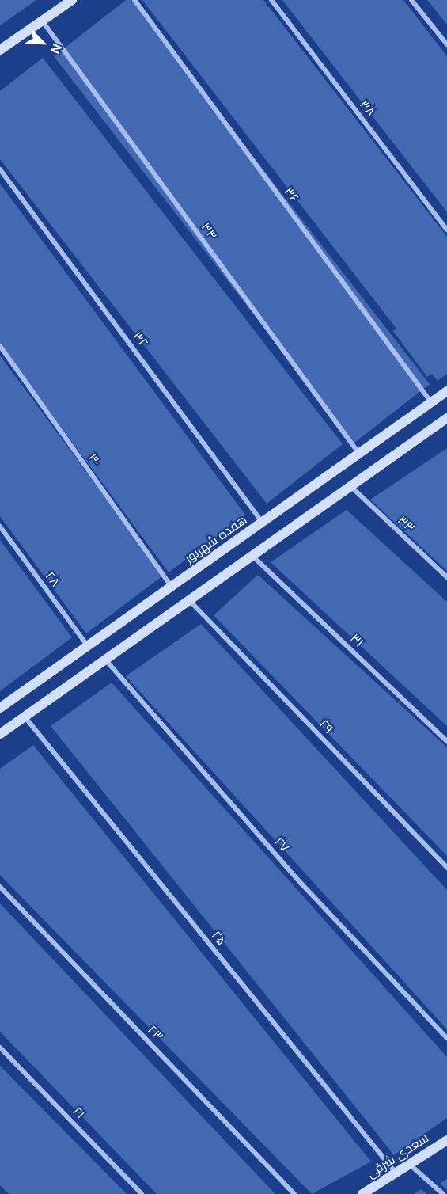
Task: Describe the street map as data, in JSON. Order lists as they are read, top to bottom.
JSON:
{
  "streets": {
    "main road": ["هفده شهریور", "سعدی شرقی"],
    "street": [
      "۳۸",
      "۳۶",
      "۳۴",
      "۳۲",
      "۳۰",
      "۳۳",
      "۲۸",
      "۳۱",
      "۲۹",
      "۲۷",
      "۲۵",
      "۲۳",
      "۲۱"
    ]
  },
  "crossings": [
    ["۳۶", "هفده شهریور"],
    ["۳۴", "هفده شهریور"],
    ["۳۲", "هفده شهریور"],
    ["۳۰", "هفده شهریور"],
    ["هفده شهریور", "۲۸"],
    ["۲۵", "سعدی شرقی"]
  ],
  "north": "bottom right"
}
